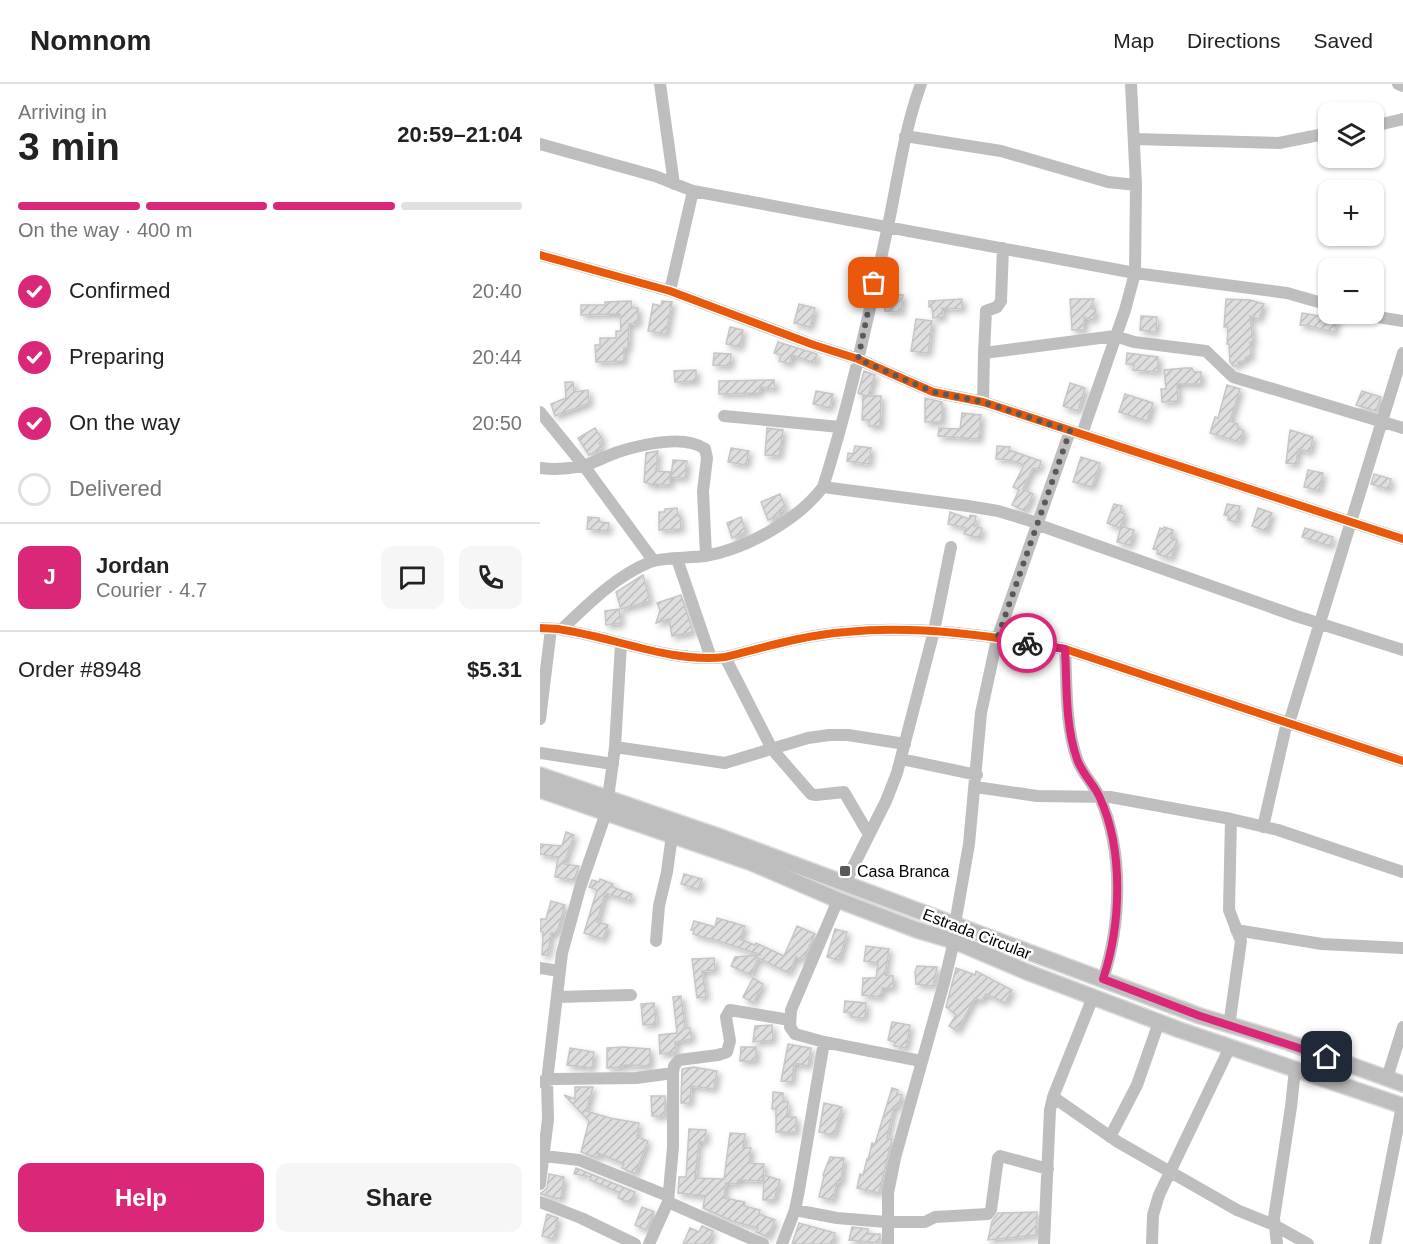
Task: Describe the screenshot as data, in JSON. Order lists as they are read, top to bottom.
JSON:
{
  "streets": {
    "main road": ["Estrada Circular"]
  },
  "places": {
    "transit": ["Casa Branca"]
  },
  "page": {
    "header": "Nomnom",
    "nav": ["Map", "Directions", "Saved"],
    "heading": ["3 min", "Arriving in", "20:59–21:04"],
    "panel": [
      "Jordan",
      "Courier · 4.7",
      "Order #8948",
      "$5.31"
    ],
    "map_buttons": ["+", "−"],
    "bar": "On the way · 400 m",
    "list": [
      ["Confirmed", "20:40"],
      ["Preparing", "20:44"],
      ["On the way", "20:50"],
      "Delivered"
    ],
    "round": "J",
    "buttons": ["Help", "Share"]
  }
}
